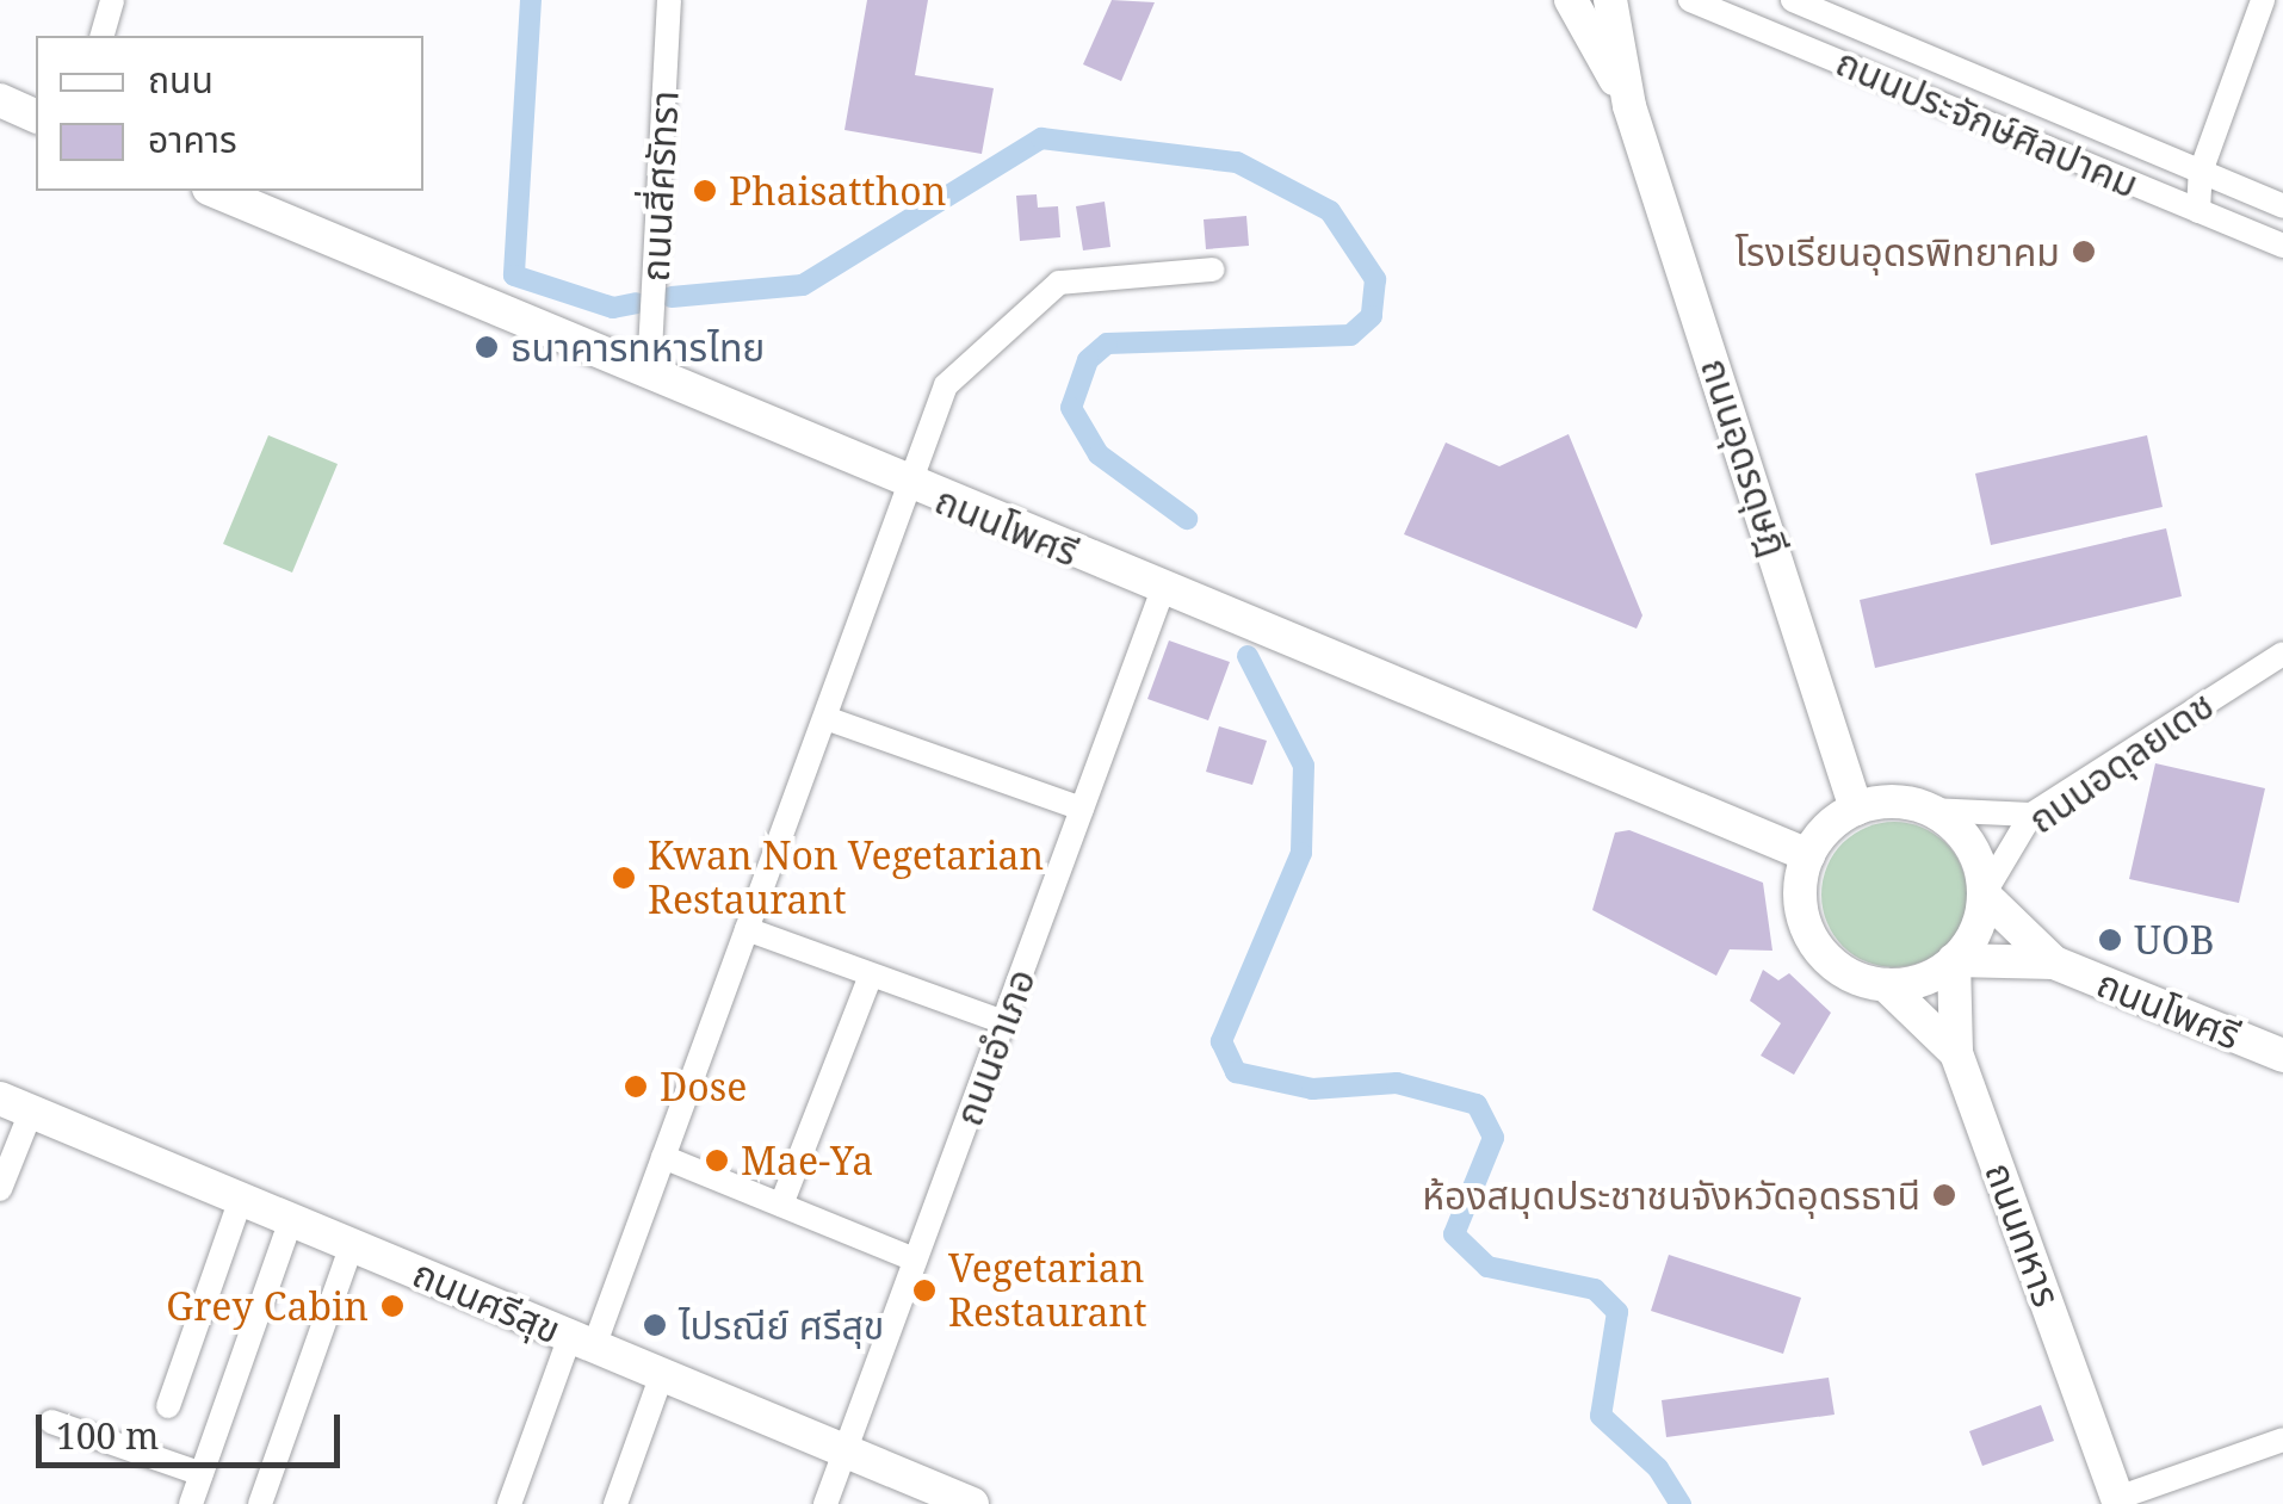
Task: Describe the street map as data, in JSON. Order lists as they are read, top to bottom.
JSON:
{
  "streets": {
    "main road": [
      "ถนนอุดรดุษฎี",
      "ถนนโพศรี",
      "ถนนทหาร",
      "ถนนศรีสุข"
    ],
    "street": [
      "ถนนประจักษ์ศิลปาคม",
      "ถนนสี่ศรัทรา",
      "ถนนอดุลยเดช",
      "ถนนอำเภอ"
    ]
  },
  "crossings": [
    ["ถนนสี่ศรัทรา", "ถนนโพศรี"],
    ["ถนนอุดรดุษฎี", "ถนนโพศรี"],
    ["ถนนอุดรดุษฎี", "ถนนอดุลยเดช"],
    ["ถนนอุดรดุษฎี", "ถนนทหาร"],
    ["ถนนโพศรี", "ถนนอดุลยเดช"],
    ["ถนนโพศรี", "ถนนอำเภอ"],
    ["ถนนโพศรี", "ถนนทหาร"],
    ["ถนนอดุลยเดช", "ถนนทหาร"],
    ["ถนนอำเภอ", "ถนนศรีสุข"]
  ],
  "places": [
    "Phaisatthon",
    "โรงเรียนอุดรพิทยาคม",
    "ธนาคารทหารไทย",
    "Kwan Non Vegetarian Restaurant",
    "UOB",
    "Dose",
    "Mae-Ya",
    "ห้องสมุดประชาชนจังหวัดอุดรธานี",
    "Vegetarian Restaurant",
    "Grey Cabin",
    "ไปรณีย์ ศรีสุข"
  ],
  "legend": ["ถนน", "อาคาร"],
  "scale_bar": "100 m"
}
